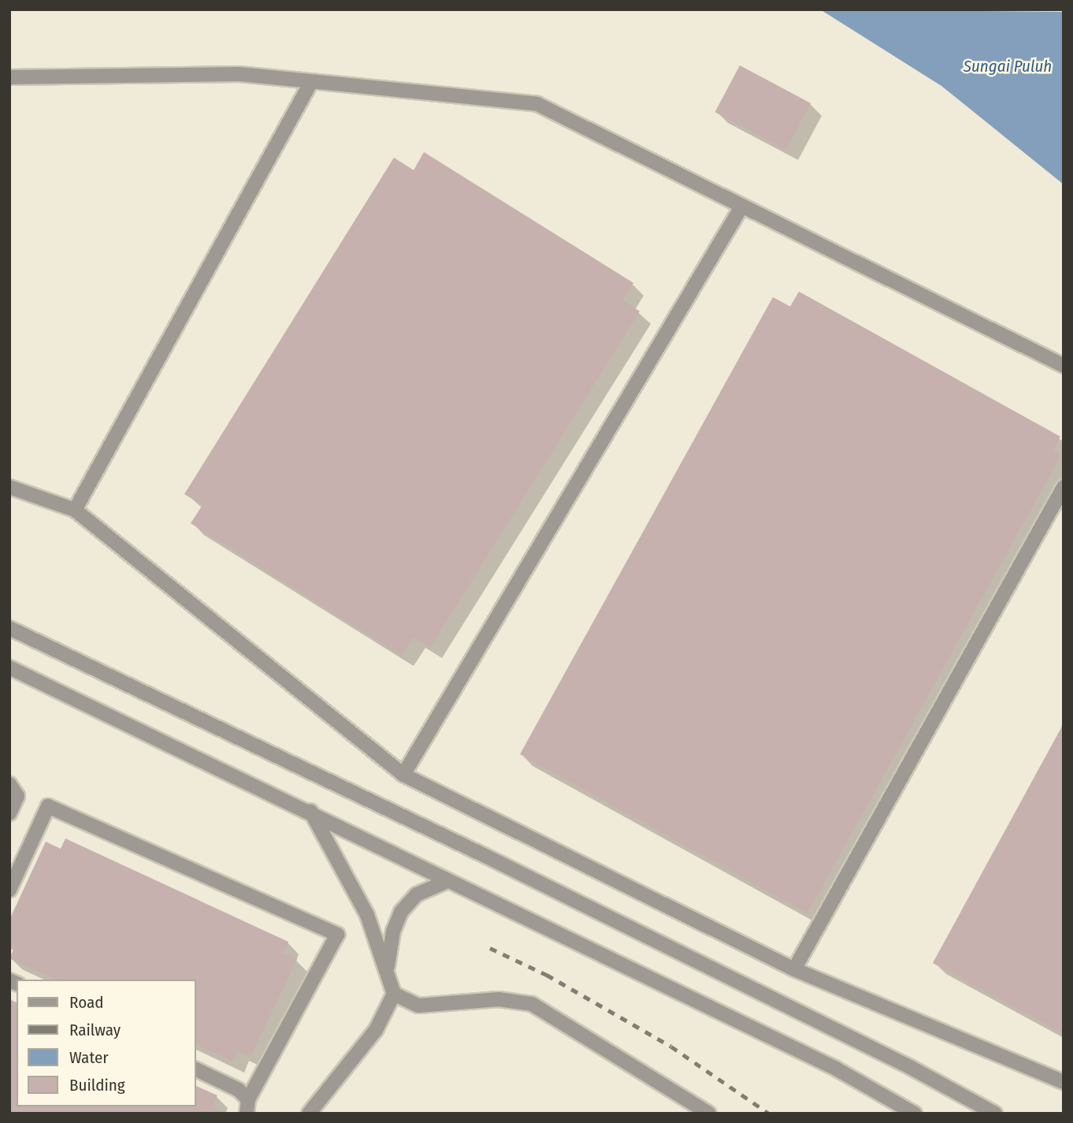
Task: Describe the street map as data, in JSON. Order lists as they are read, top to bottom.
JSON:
{
  "water": ["Sungai Puluh"],
  "legend": [
    "Road",
    "Railway",
    "Water",
    "Building"
  ]
}
